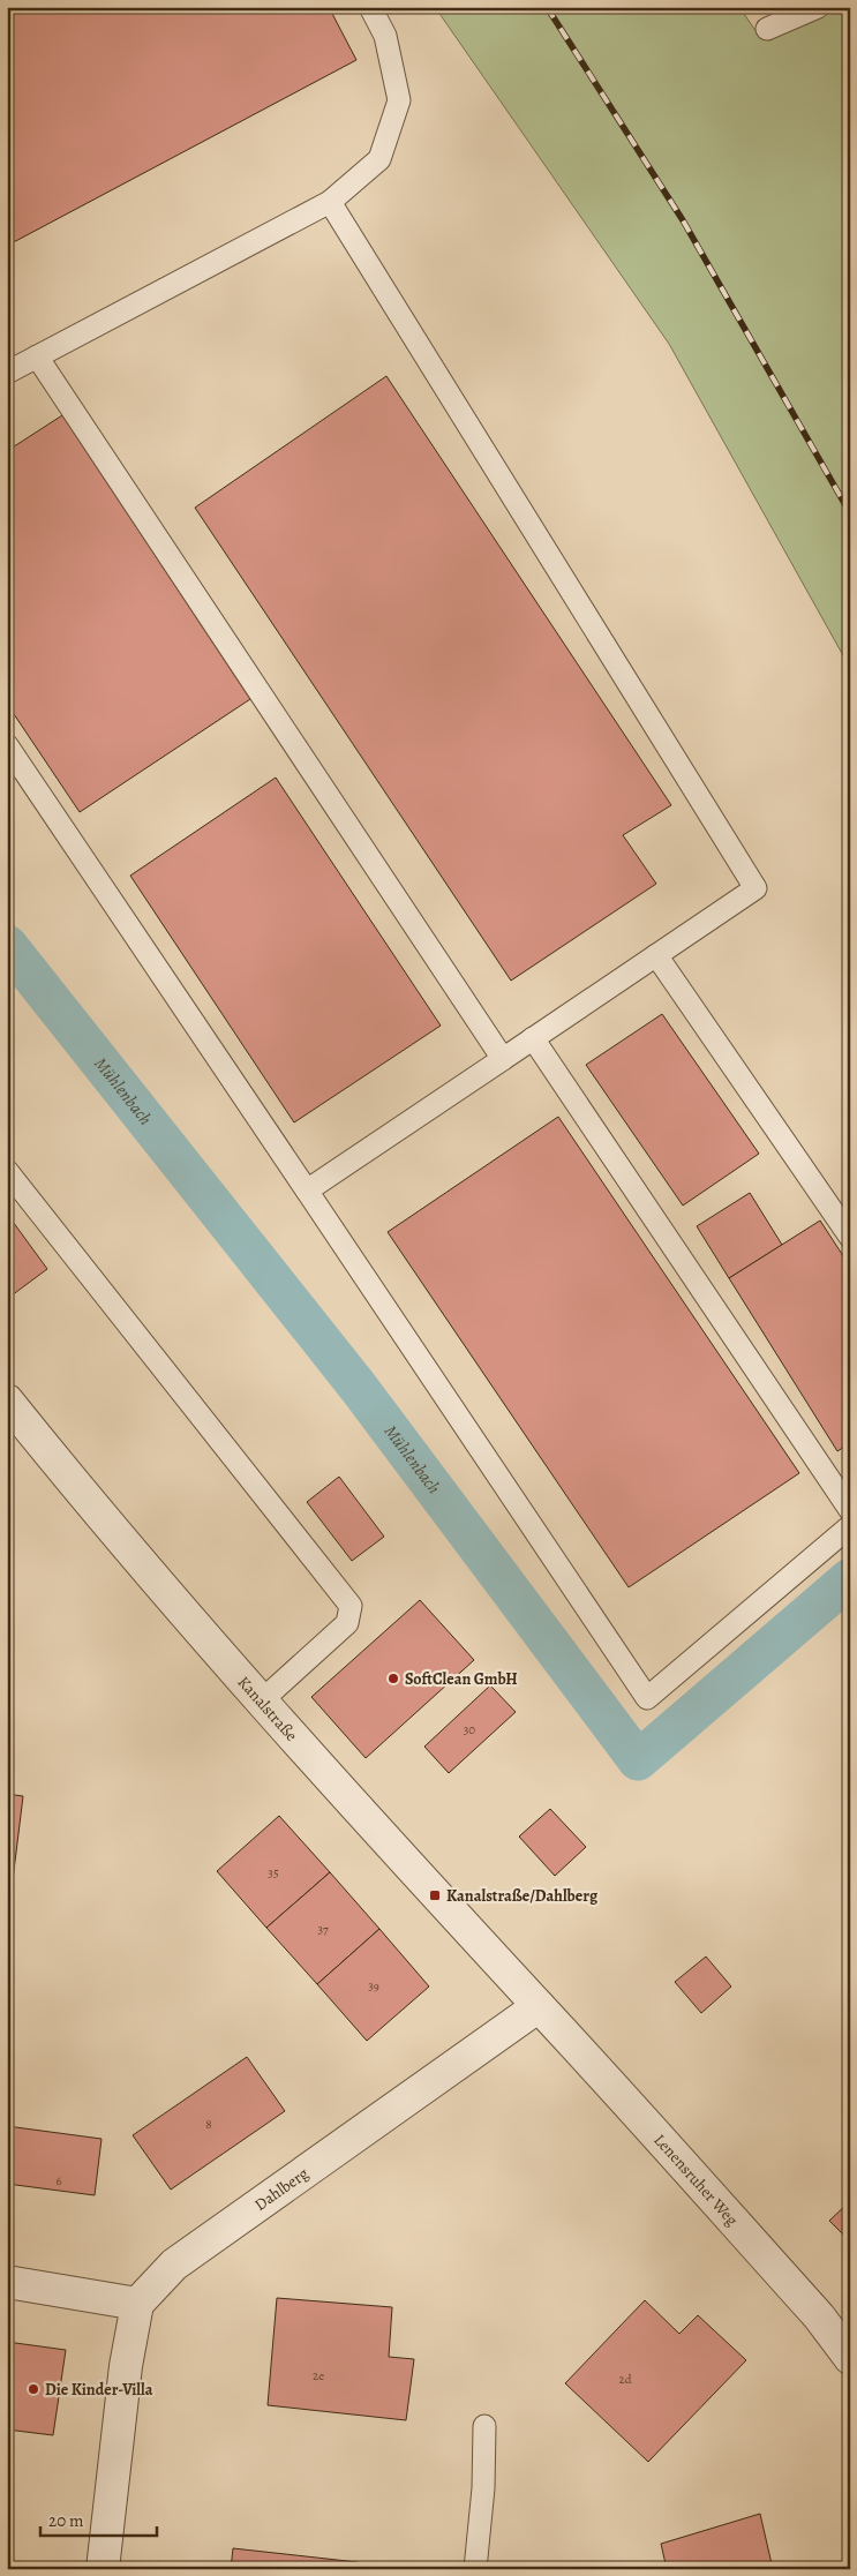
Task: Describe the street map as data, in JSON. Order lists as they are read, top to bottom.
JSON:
{
  "streets": {
    "street": ["Kanalstraße", "Lenensruher Weg", "Dahlberg"]
  },
  "crossings": [
    ["Kanalstraße", "Lenensruher Weg"],
    ["Kanalstraße", "Dahlberg"],
    ["Lenensruher Weg", "Dahlberg"]
  ],
  "water": ["Mühlenbach"],
  "places": {
    "other": ["SoftClean GmbH", "Die Kinder-Villa"],
    "transit": ["Kanalstraße/Dahlberg"]
  },
  "house_numbers": [
    "30",
    "35",
    "37",
    "39",
    "8",
    "6",
    "2e",
    "2d"
  ],
  "scale_bar": "20 m"
}
